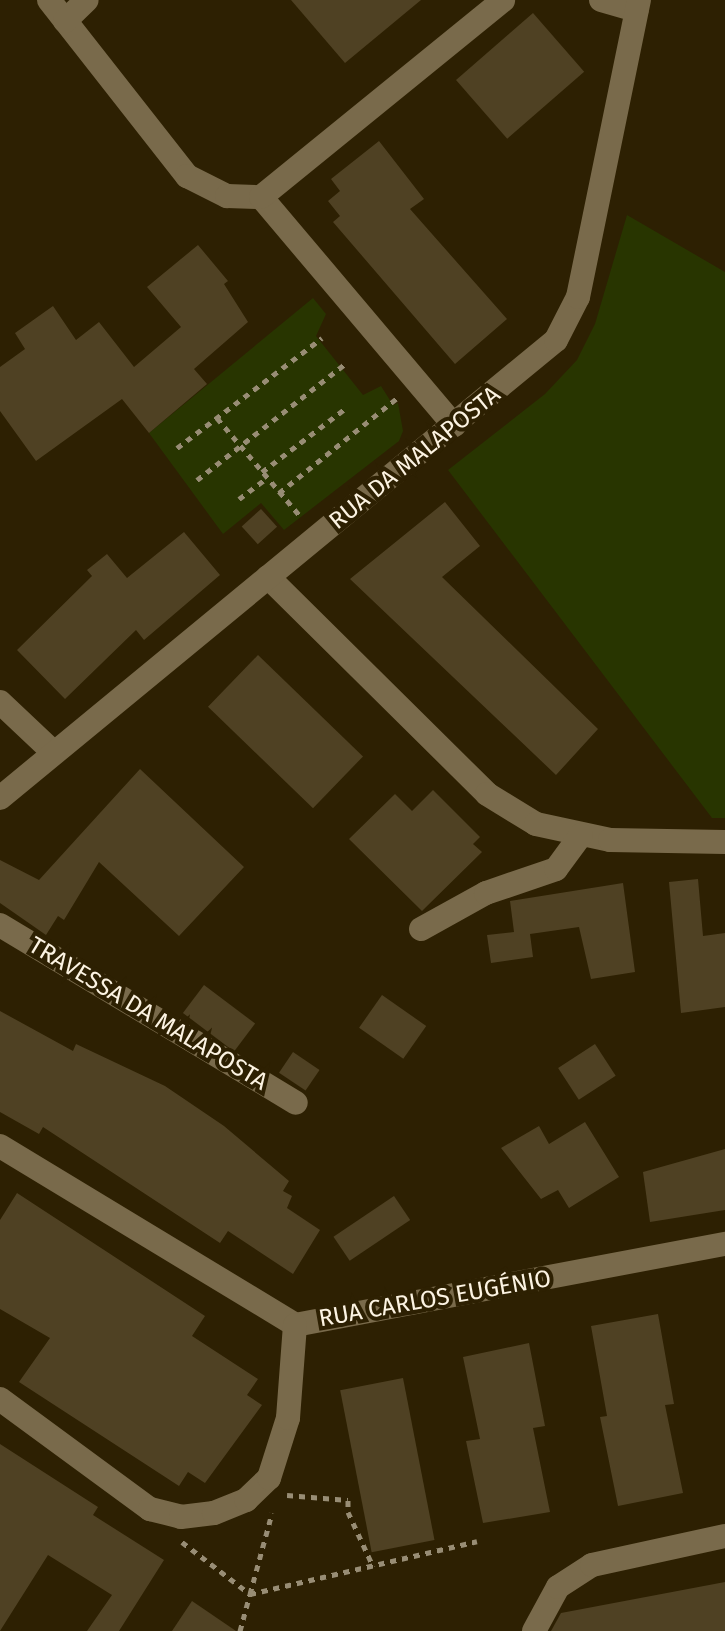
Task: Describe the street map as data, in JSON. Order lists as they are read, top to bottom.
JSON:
{
  "streets": {
    "street": ["RUA DA MALAPOSTA", "TRAVESSA DA MALAPOSTA", "RUA CARLOS EUGÉNIO"]
  }
}
